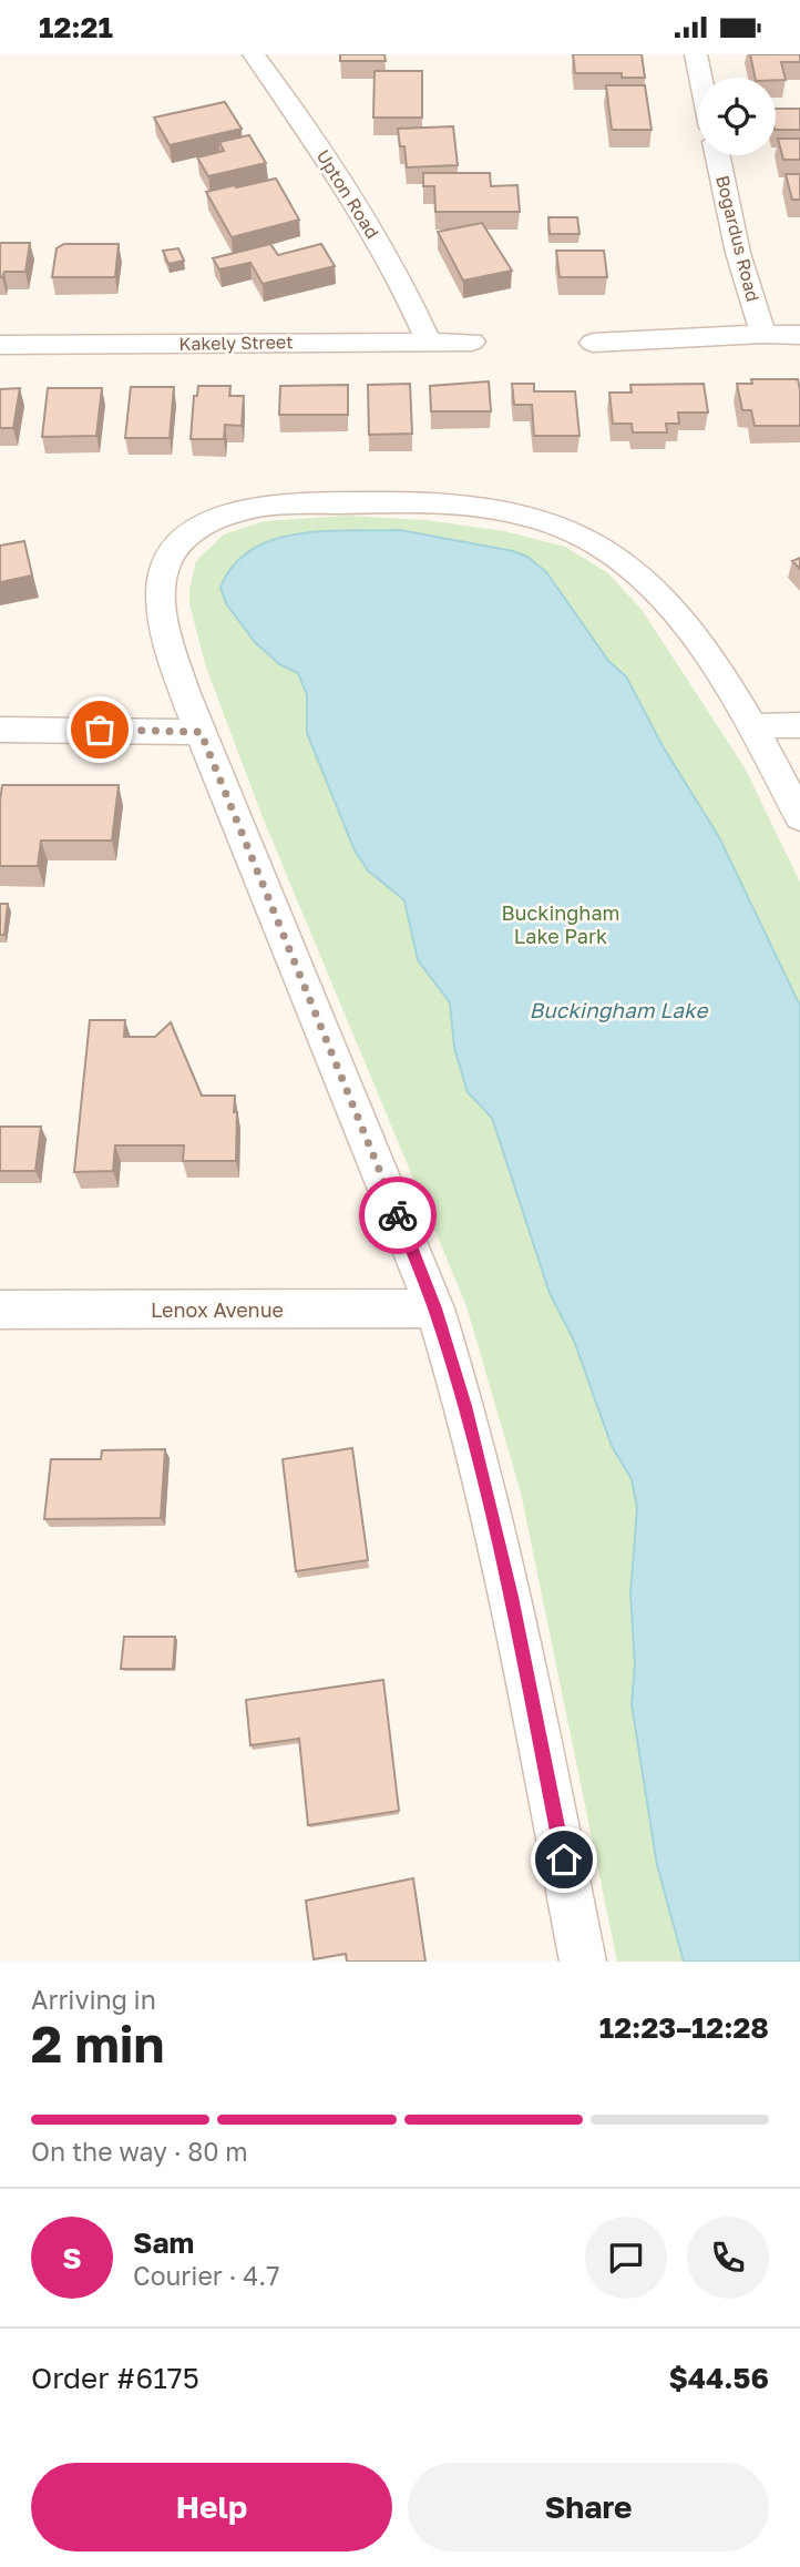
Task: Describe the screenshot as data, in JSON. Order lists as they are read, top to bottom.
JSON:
{
  "streets": {
    "street": [
      "Upton Road",
      "Bogardus Road",
      "Kakely Street",
      "Lenox Avenue"
    ]
  },
  "crossings": [
    ["Upton Road", "Kakely Street"]
  ],
  "water": ["Buckingham Lake"],
  "parks": ["Buckingham Lake Park"],
  "page": {
    "status": "12:21",
    "heading": ["2 min", "Arriving in", "12:23–12:28"],
    "panel": [
      "Sam",
      "Courier · 4.7",
      "Order #6175",
      "$44.56"
    ],
    "bar": "On the way · 80 m",
    "round": "S",
    "buttons": ["Help", "Share"]
  }
}
